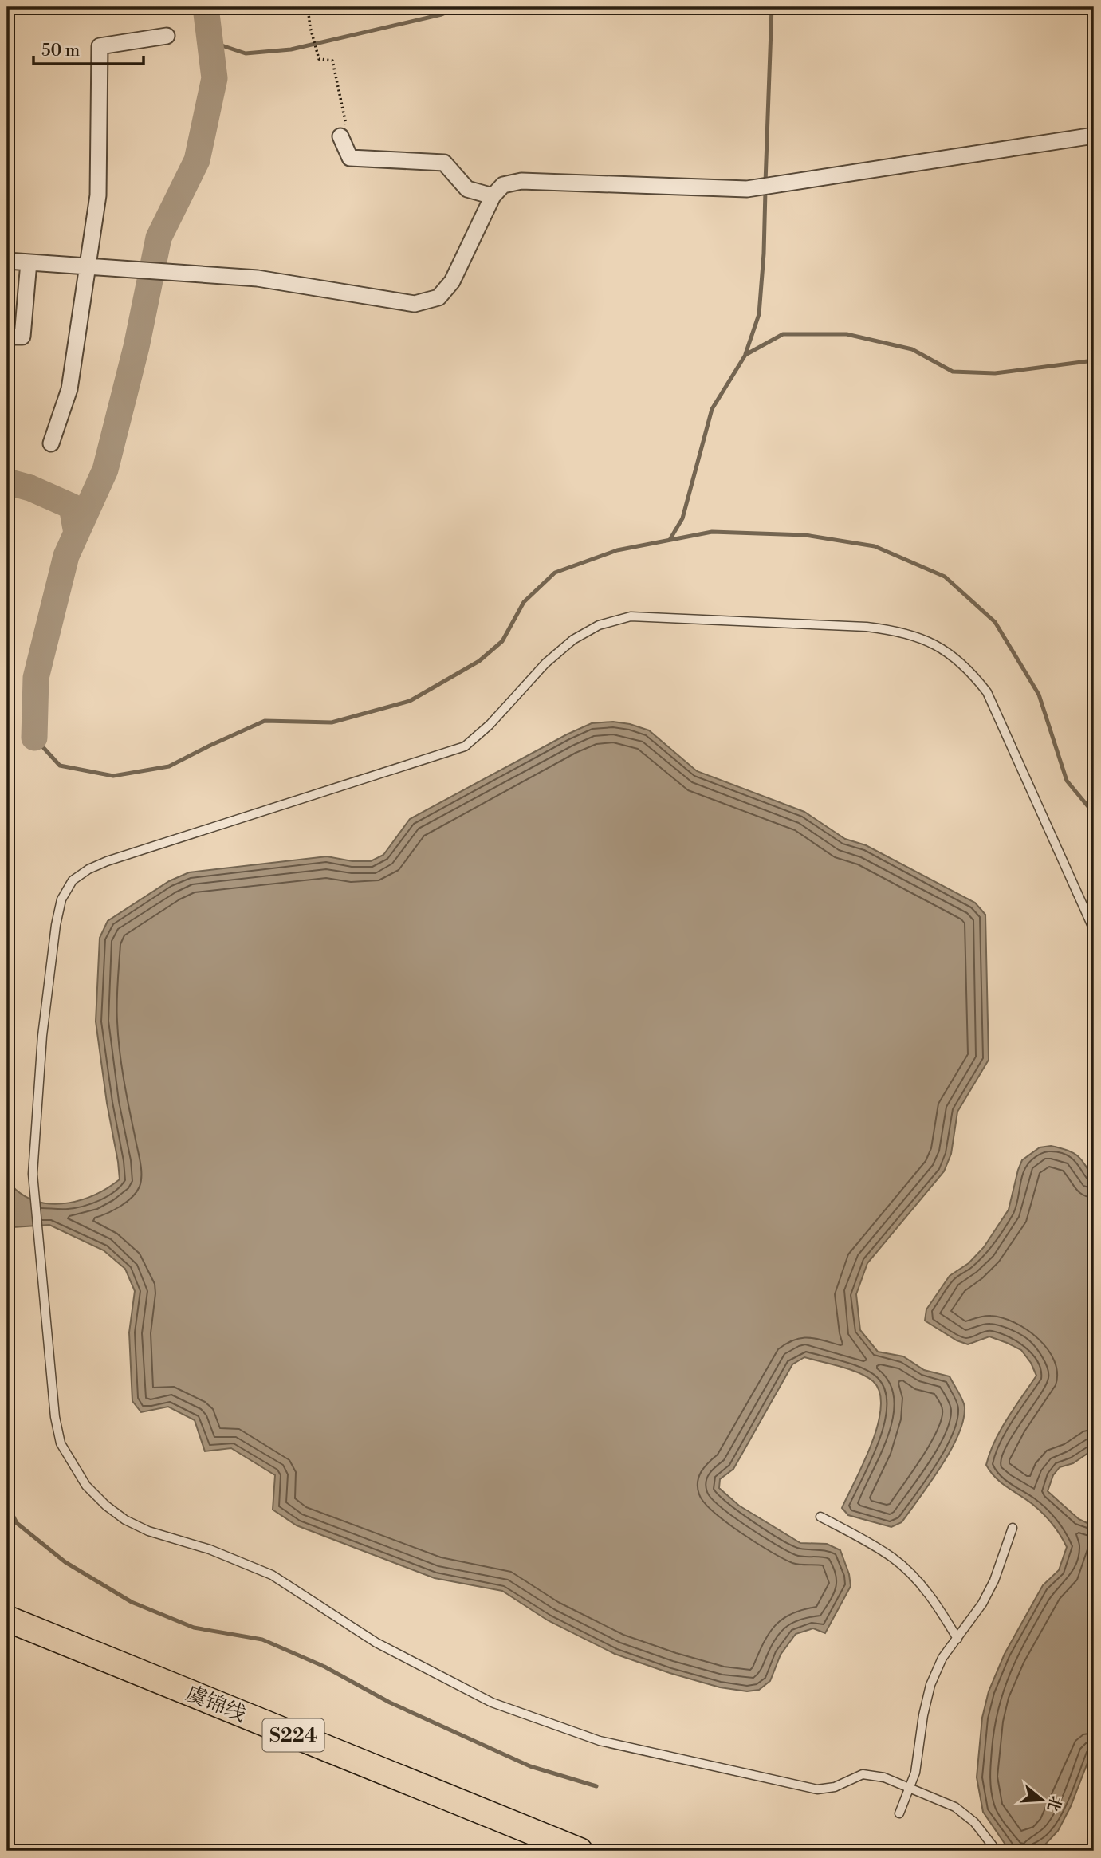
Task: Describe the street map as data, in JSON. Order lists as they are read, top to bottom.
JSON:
{
  "streets": {
    "main road": ["虞锦线", "S224"]
  },
  "scale_bar": "50 m",
  "north": "right"
}
